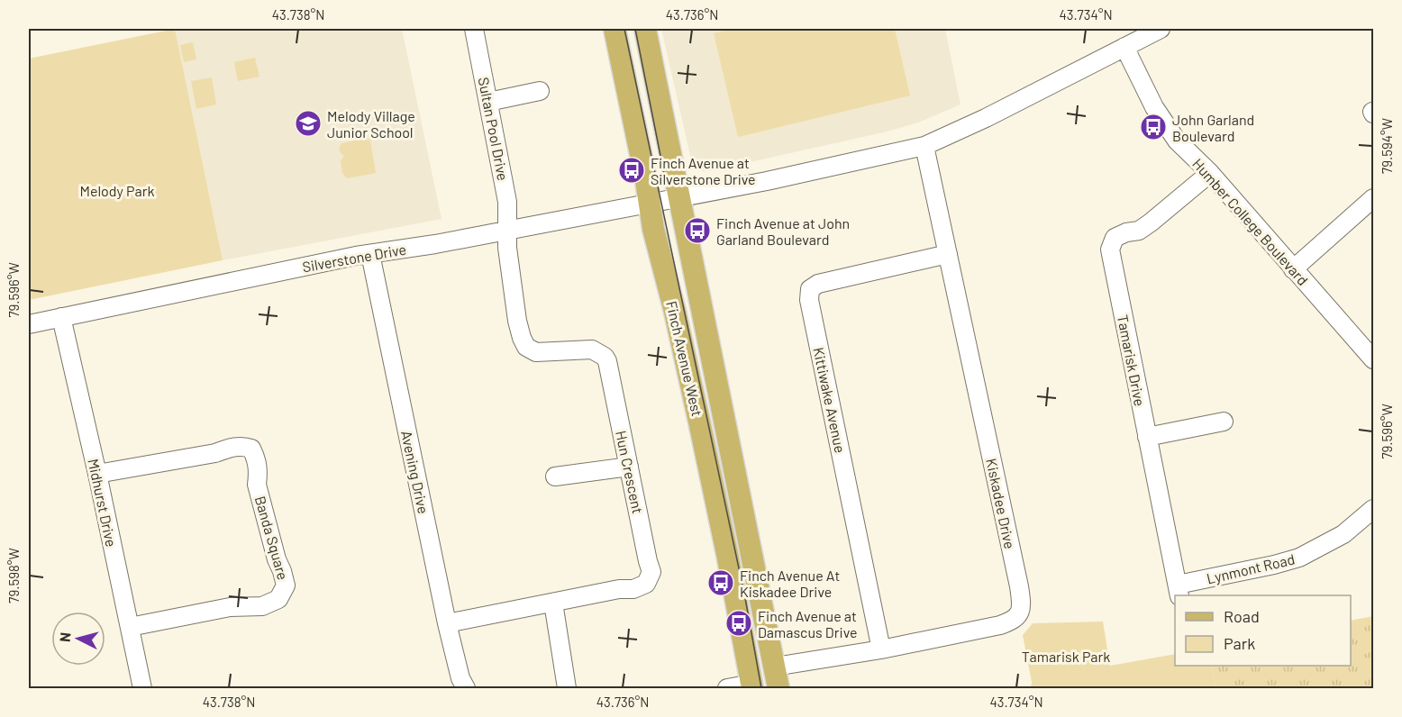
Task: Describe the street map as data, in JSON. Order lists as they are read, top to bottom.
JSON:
{
  "streets": {
    "main road": ["Finch Avenue West"],
    "street": [
      "Sultan Pool Drive",
      "Humber College Boulevard",
      "Silverstone Drive",
      "Tamarisk Drive",
      "Kittiwake Avenue",
      "Avening Drive",
      "Hun Crescent",
      "Midhurst Drive",
      "Kiskadee Drive",
      "Banda Square",
      "Lynmont Road"
    ]
  },
  "crossings": [
    ["Sultan Pool Drive", "Silverstone Drive"],
    ["Sultan Pool Drive", "Hun Crescent"],
    ["Humber College Boulevard", "Tamarisk Drive"],
    ["Silverstone Drive", "Finch Avenue West"],
    ["Silverstone Drive", "Avening Drive"],
    ["Silverstone Drive", "Hun Crescent"],
    ["Silverstone Drive", "Midhurst Drive"],
    ["Finch Avenue West", "Kiskadee Drive"],
    ["Tamarisk Drive", "Lynmont Road"],
    ["Kittiwake Avenue", "Kiskadee Drive"],
    ["Avening Drive", "Hun Crescent"],
    ["Midhurst Drive", "Banda Square"]
  ],
  "parks": ["Melody Park", "Tamarisk Park"],
  "places": {
    "school or university": ["Melody Village Junior School"],
    "bus stop": [
      "John Garland Boulevard",
      "Finch Avenue at Silverstone Drive",
      "Finch Avenue at John Garland Boulevard",
      "Finch Avenue At Kiskadee Drive",
      "Finch Avenue at Damascus Drive"
    ]
  },
  "legend": ["Road", "Park"],
  "north": "left",
  "coordinates": [
    "43.738°N",
    "43.736°N",
    "43.734°N",
    "79.594°W",
    "79.596°W",
    "79.598°W"
  ]
}
